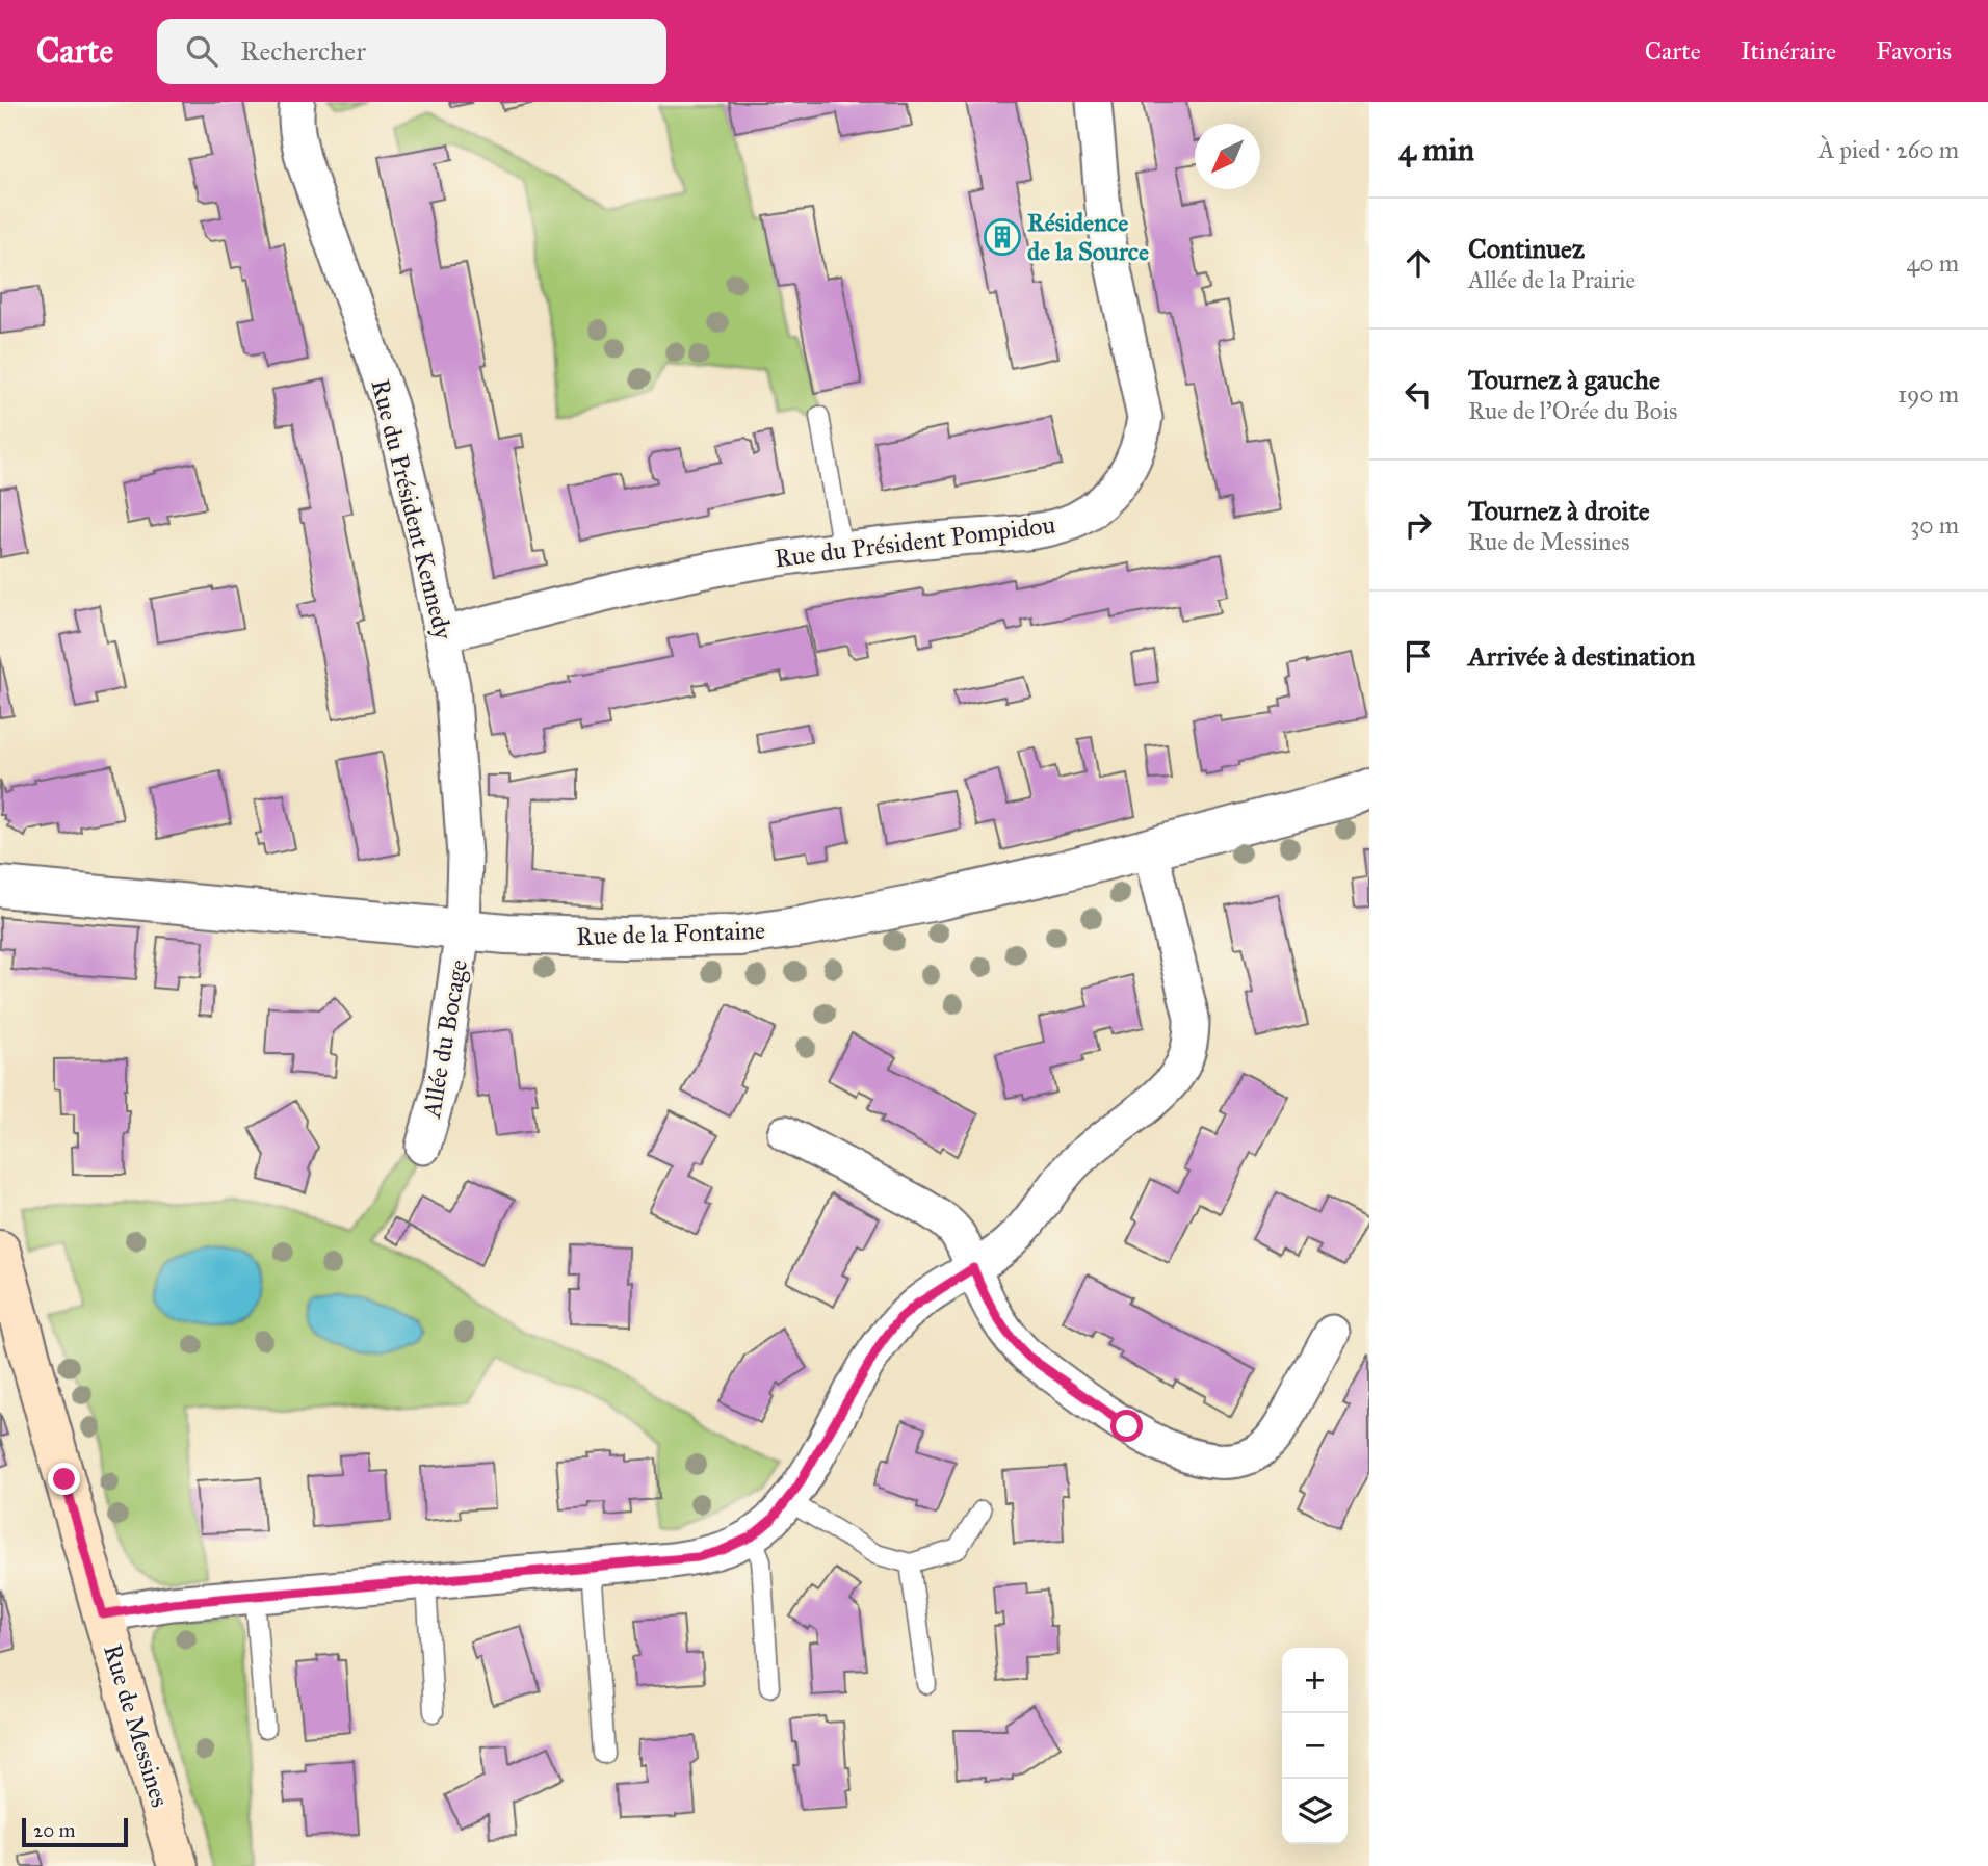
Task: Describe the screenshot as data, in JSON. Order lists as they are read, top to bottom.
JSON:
{
  "streets": {
    "main road": ["Rue de Messines"],
    "street": [
      "Rue du Président Kennedy",
      "Rue du Président Pompidou",
      "Rue de la Fontaine",
      "Allée du Bocage"
    ]
  },
  "crossings": [
    ["Rue du Président Kennedy", "Rue du Président Pompidou"],
    ["Rue du Président Kennedy", "Rue de la Fontaine"],
    ["Rue du Président Kennedy", "Allée du Bocage"],
    ["Rue de la Fontaine", "Allée du Bocage"]
  ],
  "places": {
    "building": ["Résidence de la Source"]
  },
  "scale_bar": "20 m",
  "north": "bottom left",
  "page": {
    "header": "Carte",
    "search": "Rechercher",
    "nav": ["Carte", "Itinéraire", "Favoris"],
    "heading": ["4 min", "À pied · 260 m"],
    "list": [
      ["Continuez", "Allée de la Prairie", "40 m"],
      ["Tournez à gauche", "Rue de l'Orée du Bois", "190 m"],
      ["Tournez à droite", "Rue de Messines", "30 m"],
      "Arrivée à destination"
    ],
    "map_buttons": ["+", "−"],
    "scale": "20 m"
  }
}
